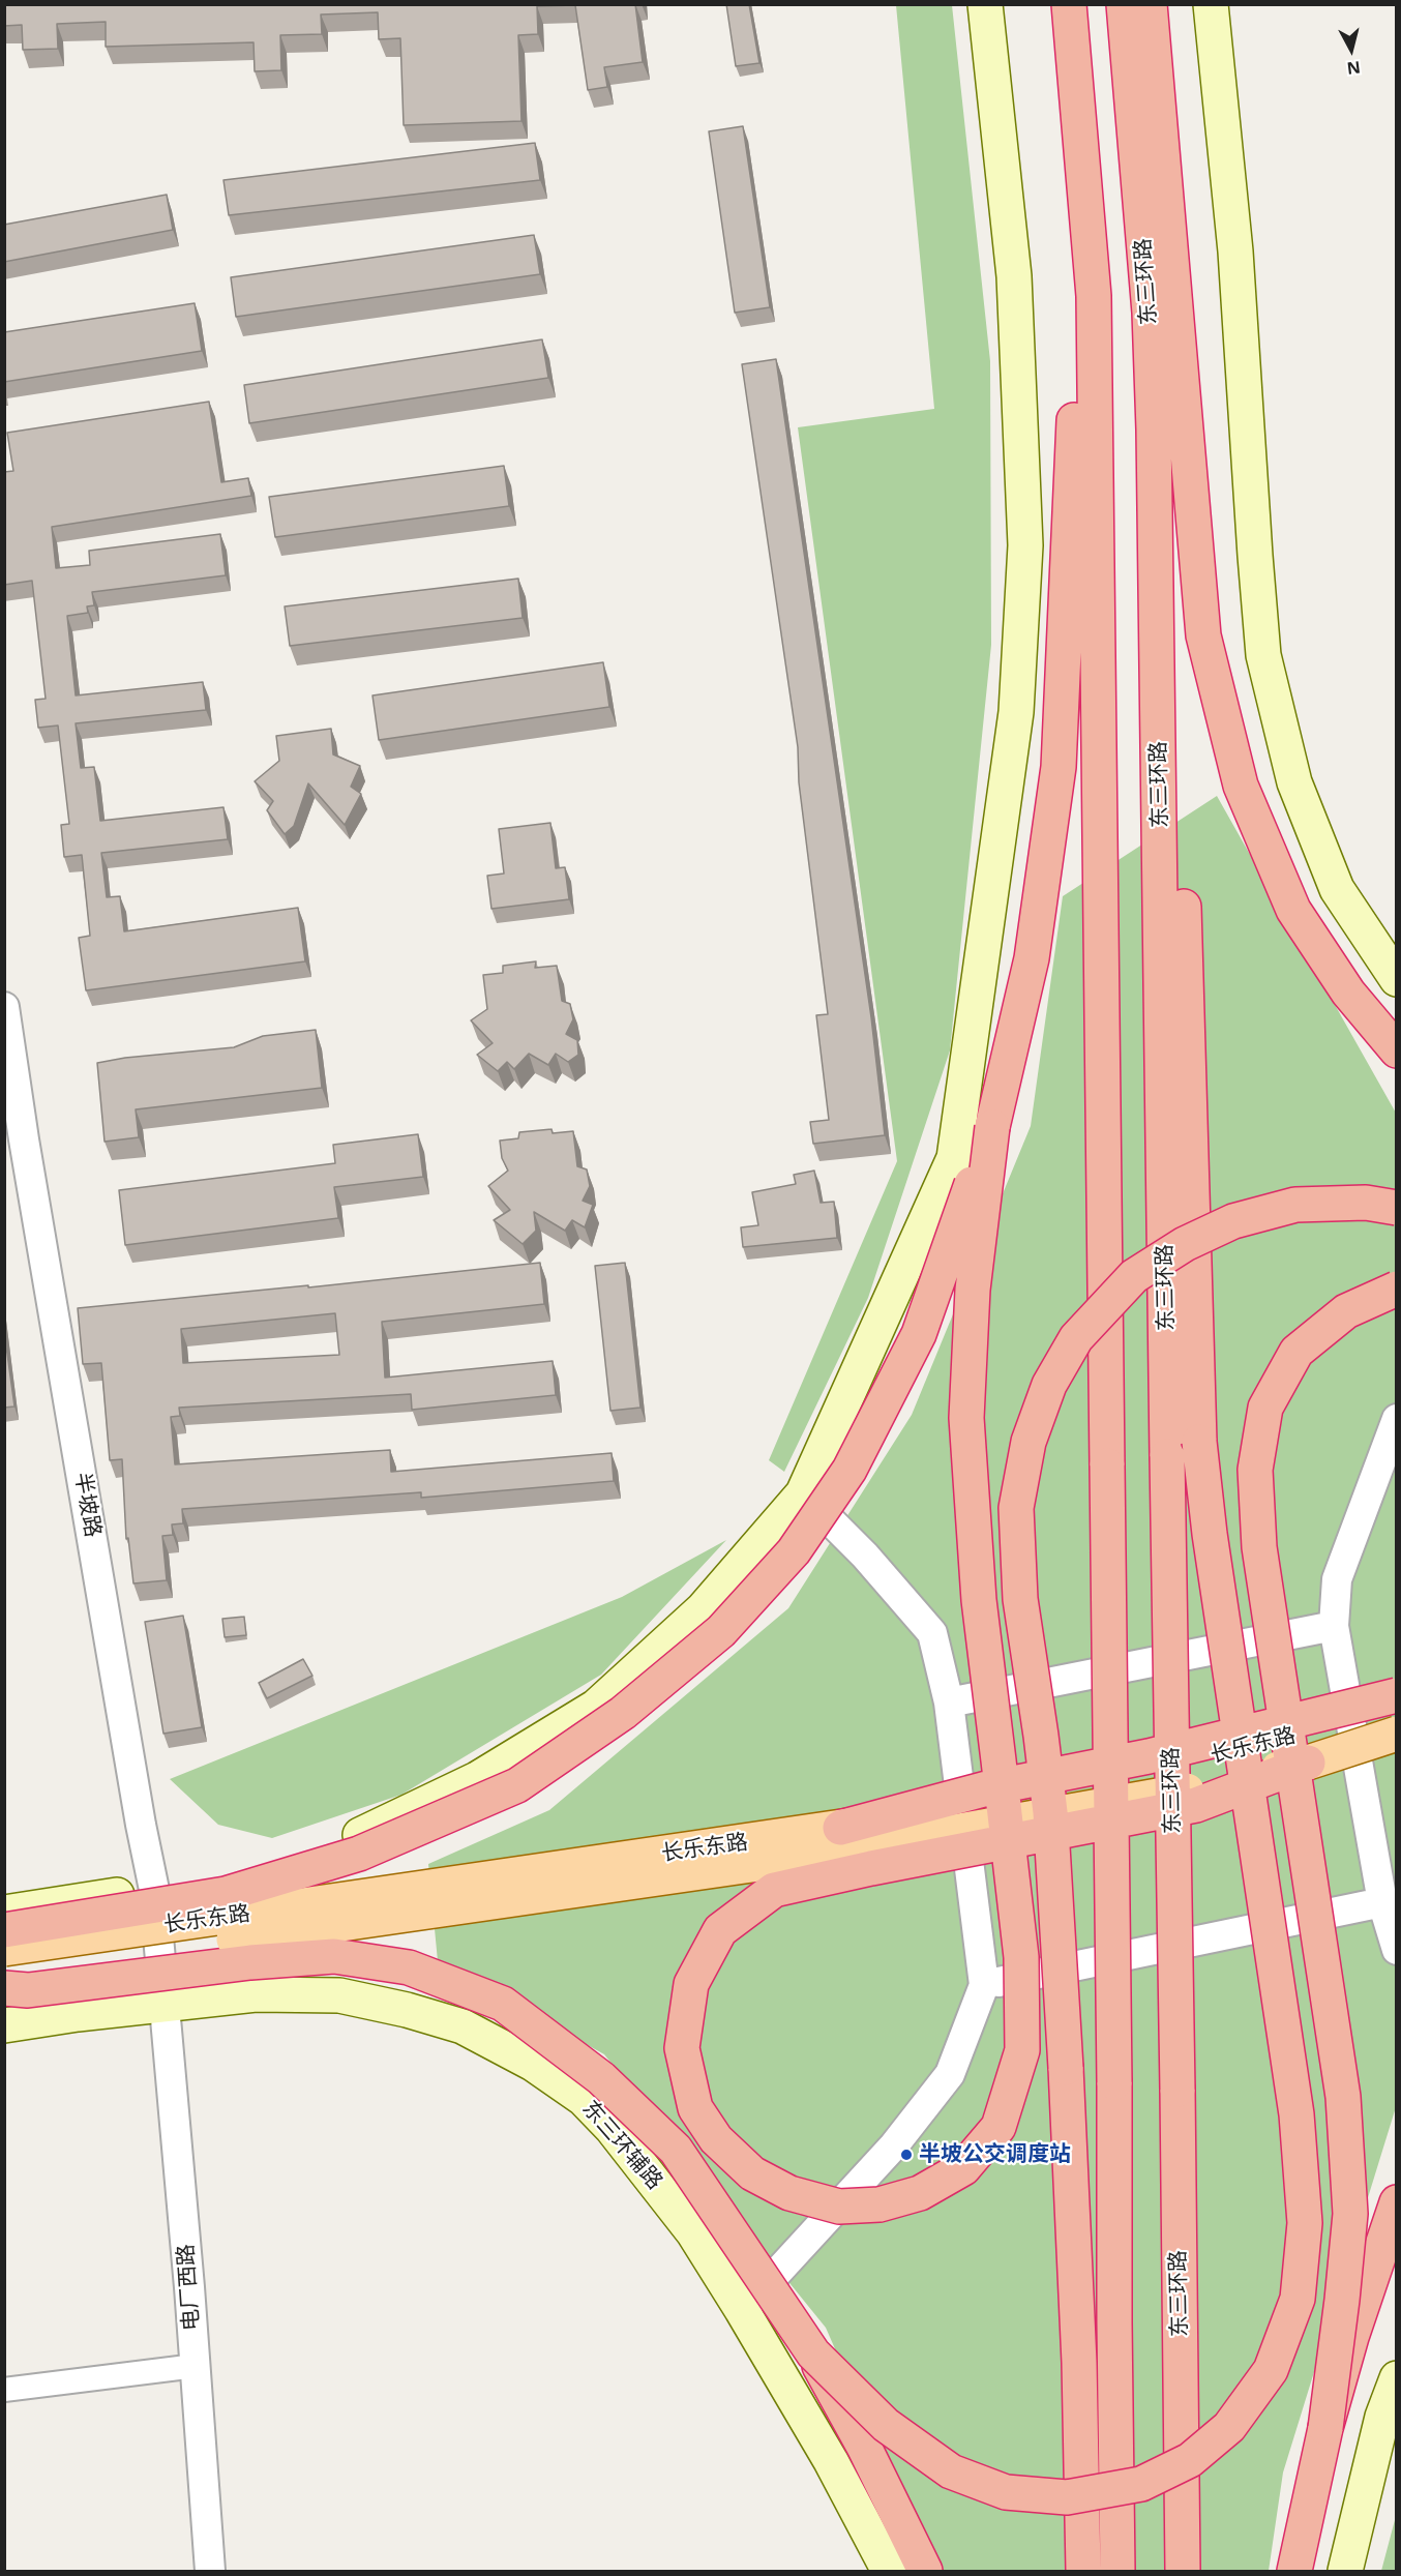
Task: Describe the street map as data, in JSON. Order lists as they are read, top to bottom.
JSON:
{
  "streets": {
    "highway": ["东三环路"],
    "main road": ["长乐东路", "东三环辅路"],
    "street": ["半坡路", "电厂西路"]
  },
  "crossings": [
    ["半坡路", "东三环辅路"],
    ["半坡路", "电厂西路"],
    ["东三环辅路", "电厂西路"]
  ],
  "places": ["半坡公交调度站"],
  "north": "bottom"
}
